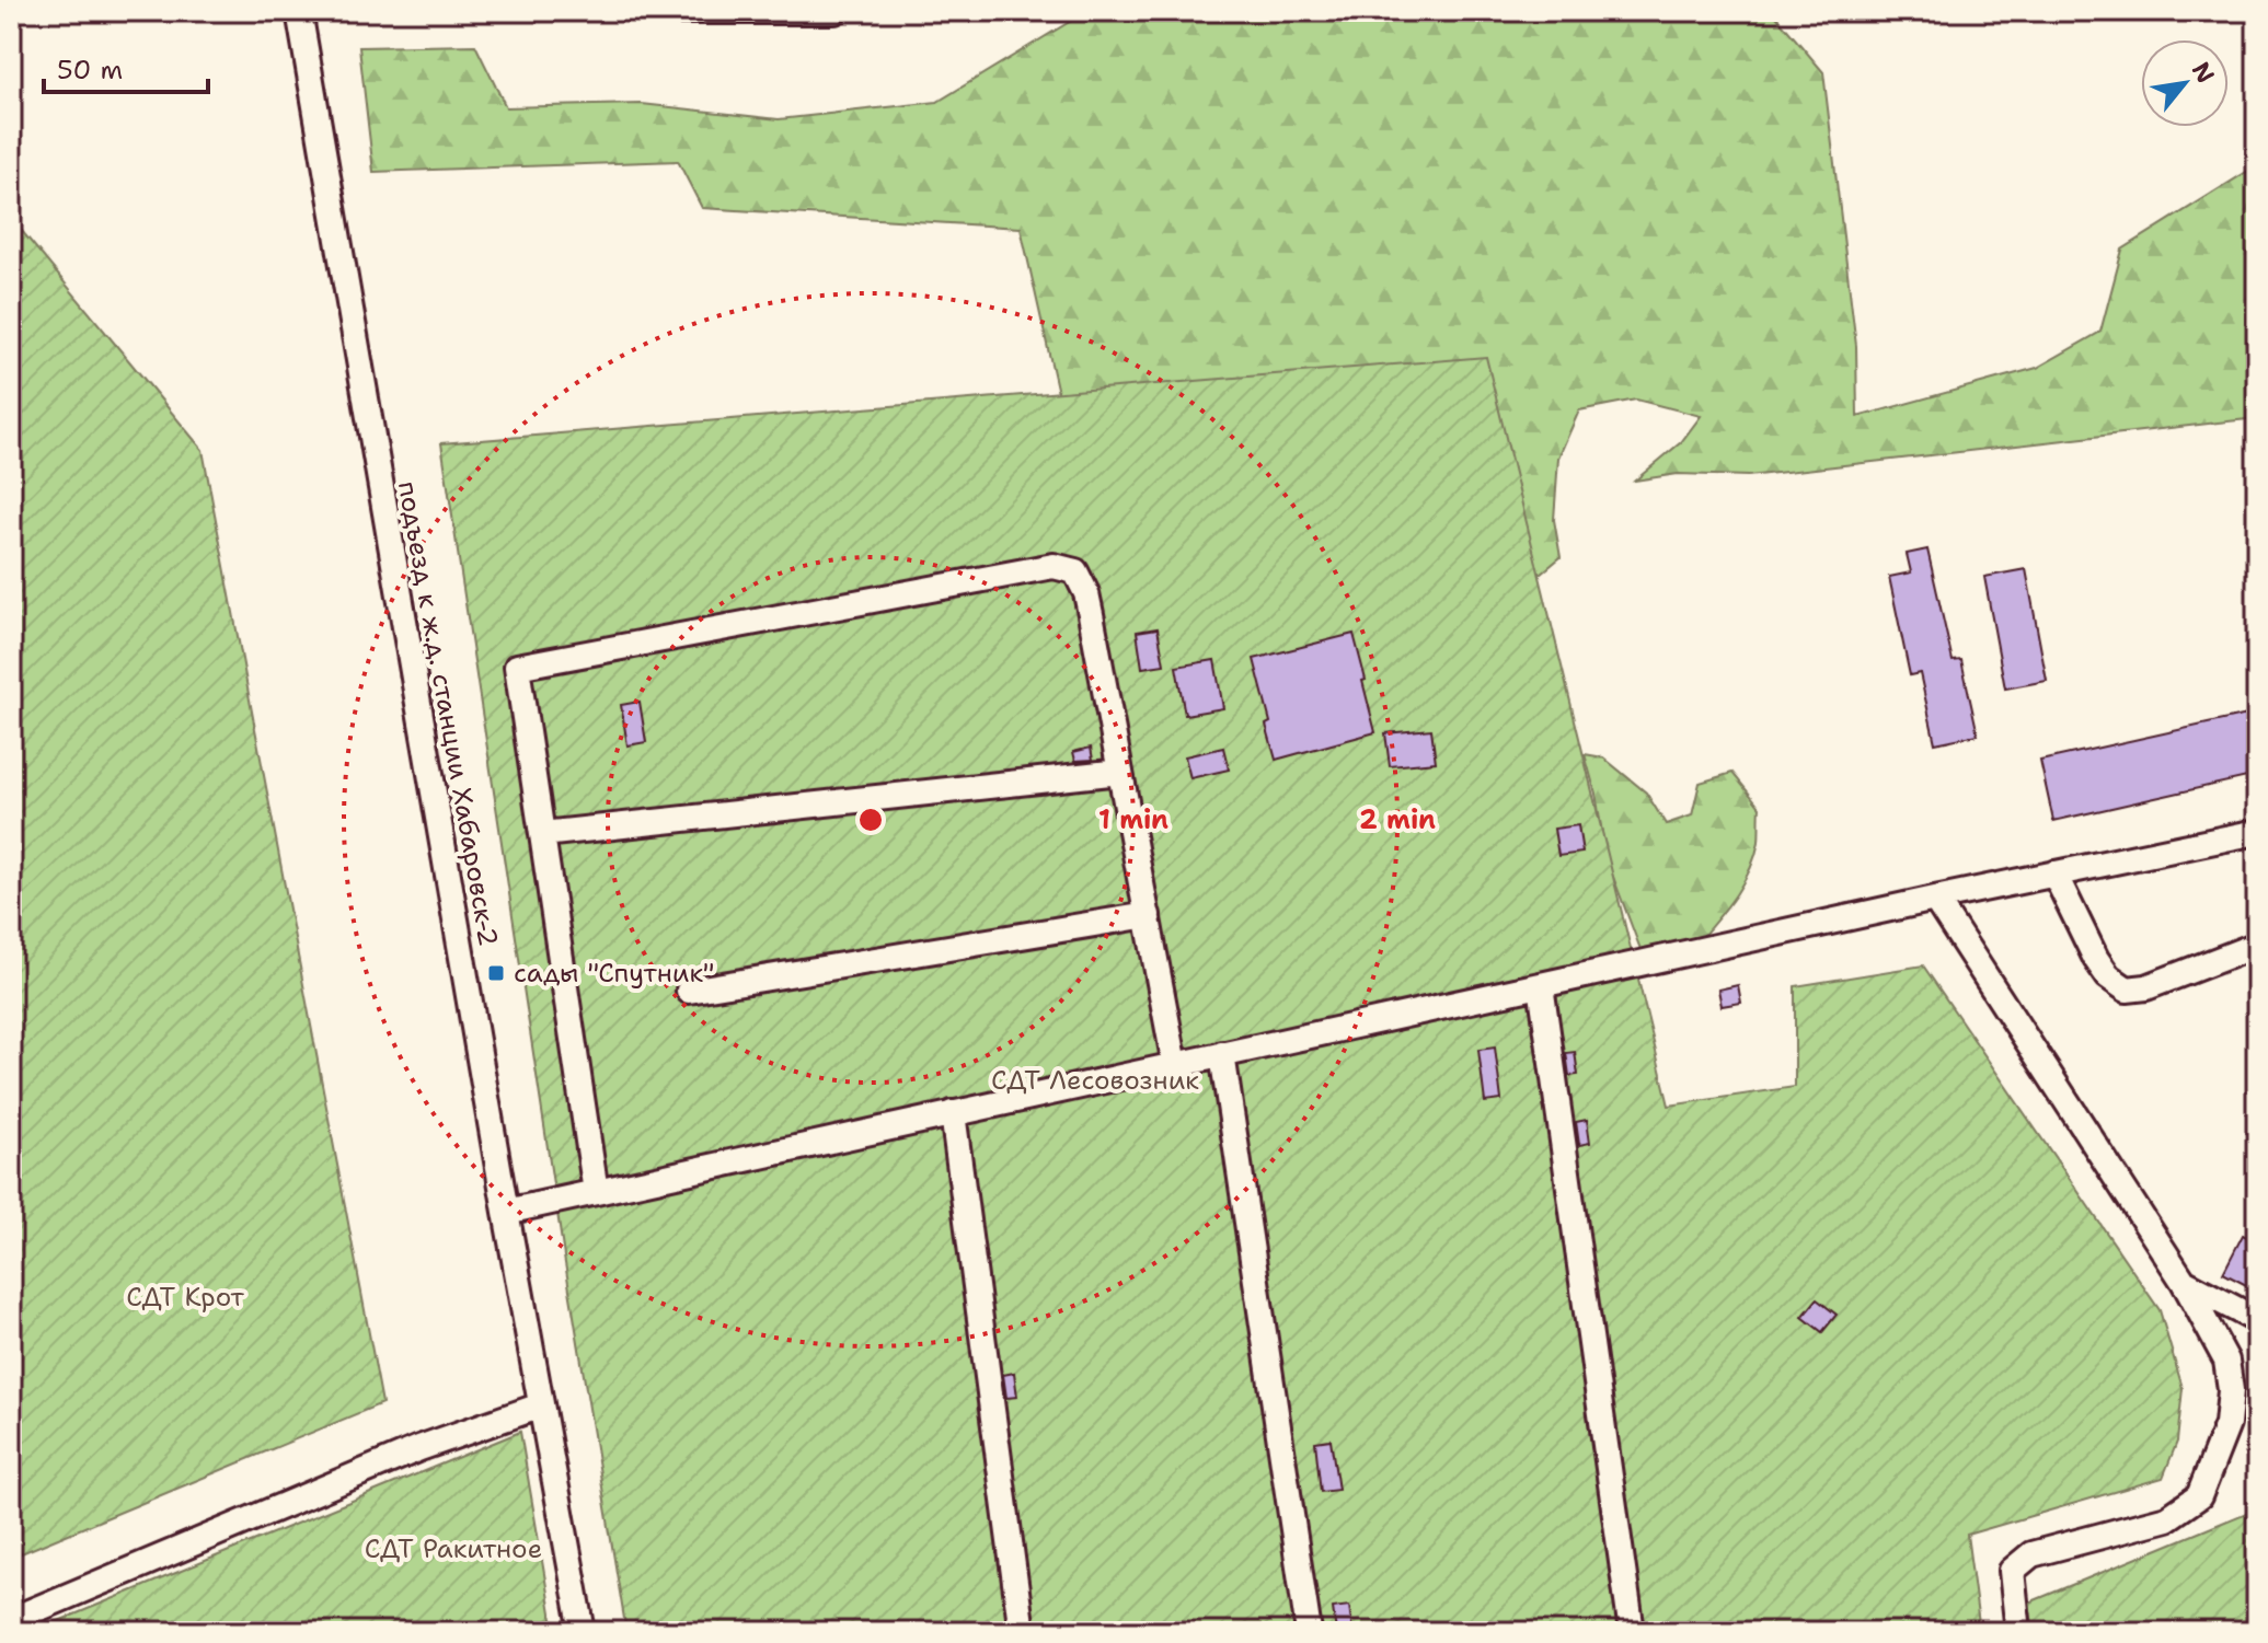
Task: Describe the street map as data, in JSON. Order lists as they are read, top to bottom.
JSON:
{
  "streets": {
    "street": ["подъезд к ж.д. станции Хабаровск-2"]
  },
  "parks": ["СДТ Лесовозник", "СДТ Крот", "СДТ Ракитное"],
  "places": {
    "transit": ["сады \"Спутник\""]
  },
  "scale_bar": "50 m",
  "north": "top right",
  "rings": ["1 min", "2 min"]
}
